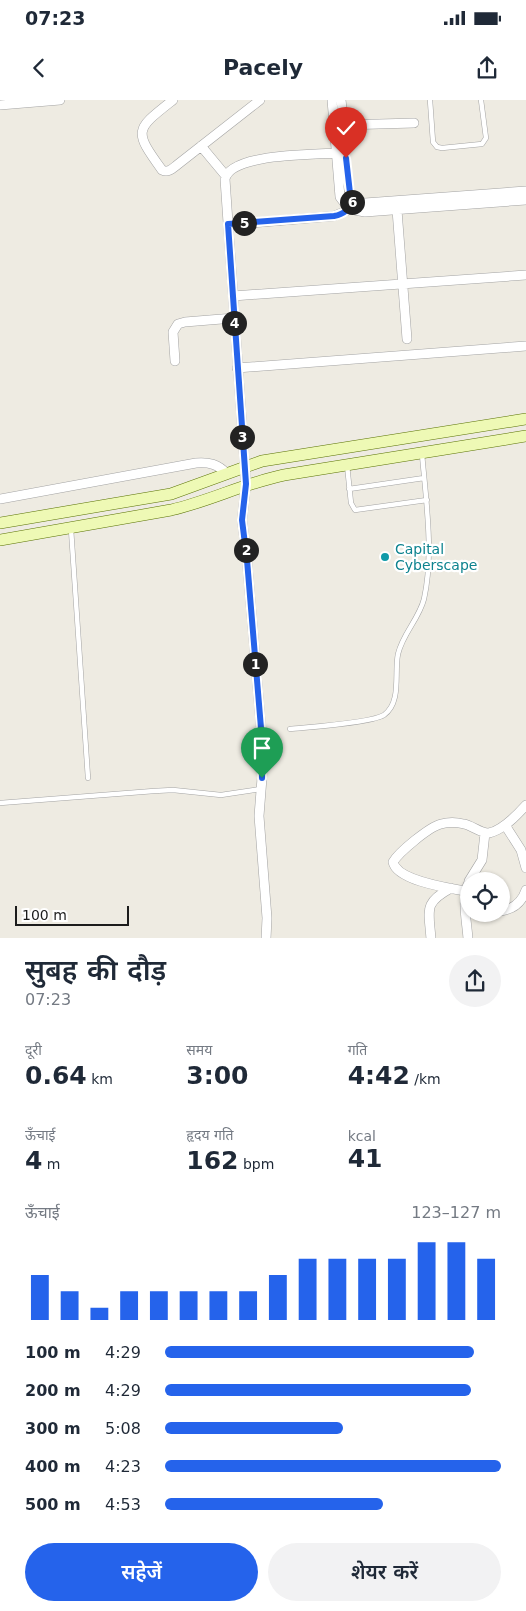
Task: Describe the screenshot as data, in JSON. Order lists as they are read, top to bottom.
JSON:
{
  "places": ["Capital Cyberscape"],
  "scale_bar": "100 m",
  "page": {
    "status": "07:23",
    "header": "Pacely",
    "pins": [
      "6",
      "5",
      "4",
      "3",
      "2",
      "1"
    ],
    "scale": "100 m",
    "heading": ["सुबह की दौड़", "07:23"],
    "stats": [
      ["दूरी", "0.64 km"],
      ["समय", "3:00"],
      ["गति", "4:42 /km"],
      ["ऊँचाई", "4 m"],
      ["हृदय गति", "162 bpm"],
      ["kcal", "41"]
    ],
    "chart": ["ऊँचाई", "123–127 m"],
    "list": [
      {
        "name": "100 m",
        "note": "4:29"
      },
      {
        "name": "200 m",
        "note": "4:29"
      },
      {
        "name": "300 m",
        "note": "5:08"
      },
      {
        "name": "400 m",
        "note": "4:23"
      },
      {
        "name": "500 m",
        "note": "4:53"
      }
    ],
    "buttons": ["सहेजें", "शेयर करें"]
  }
}
